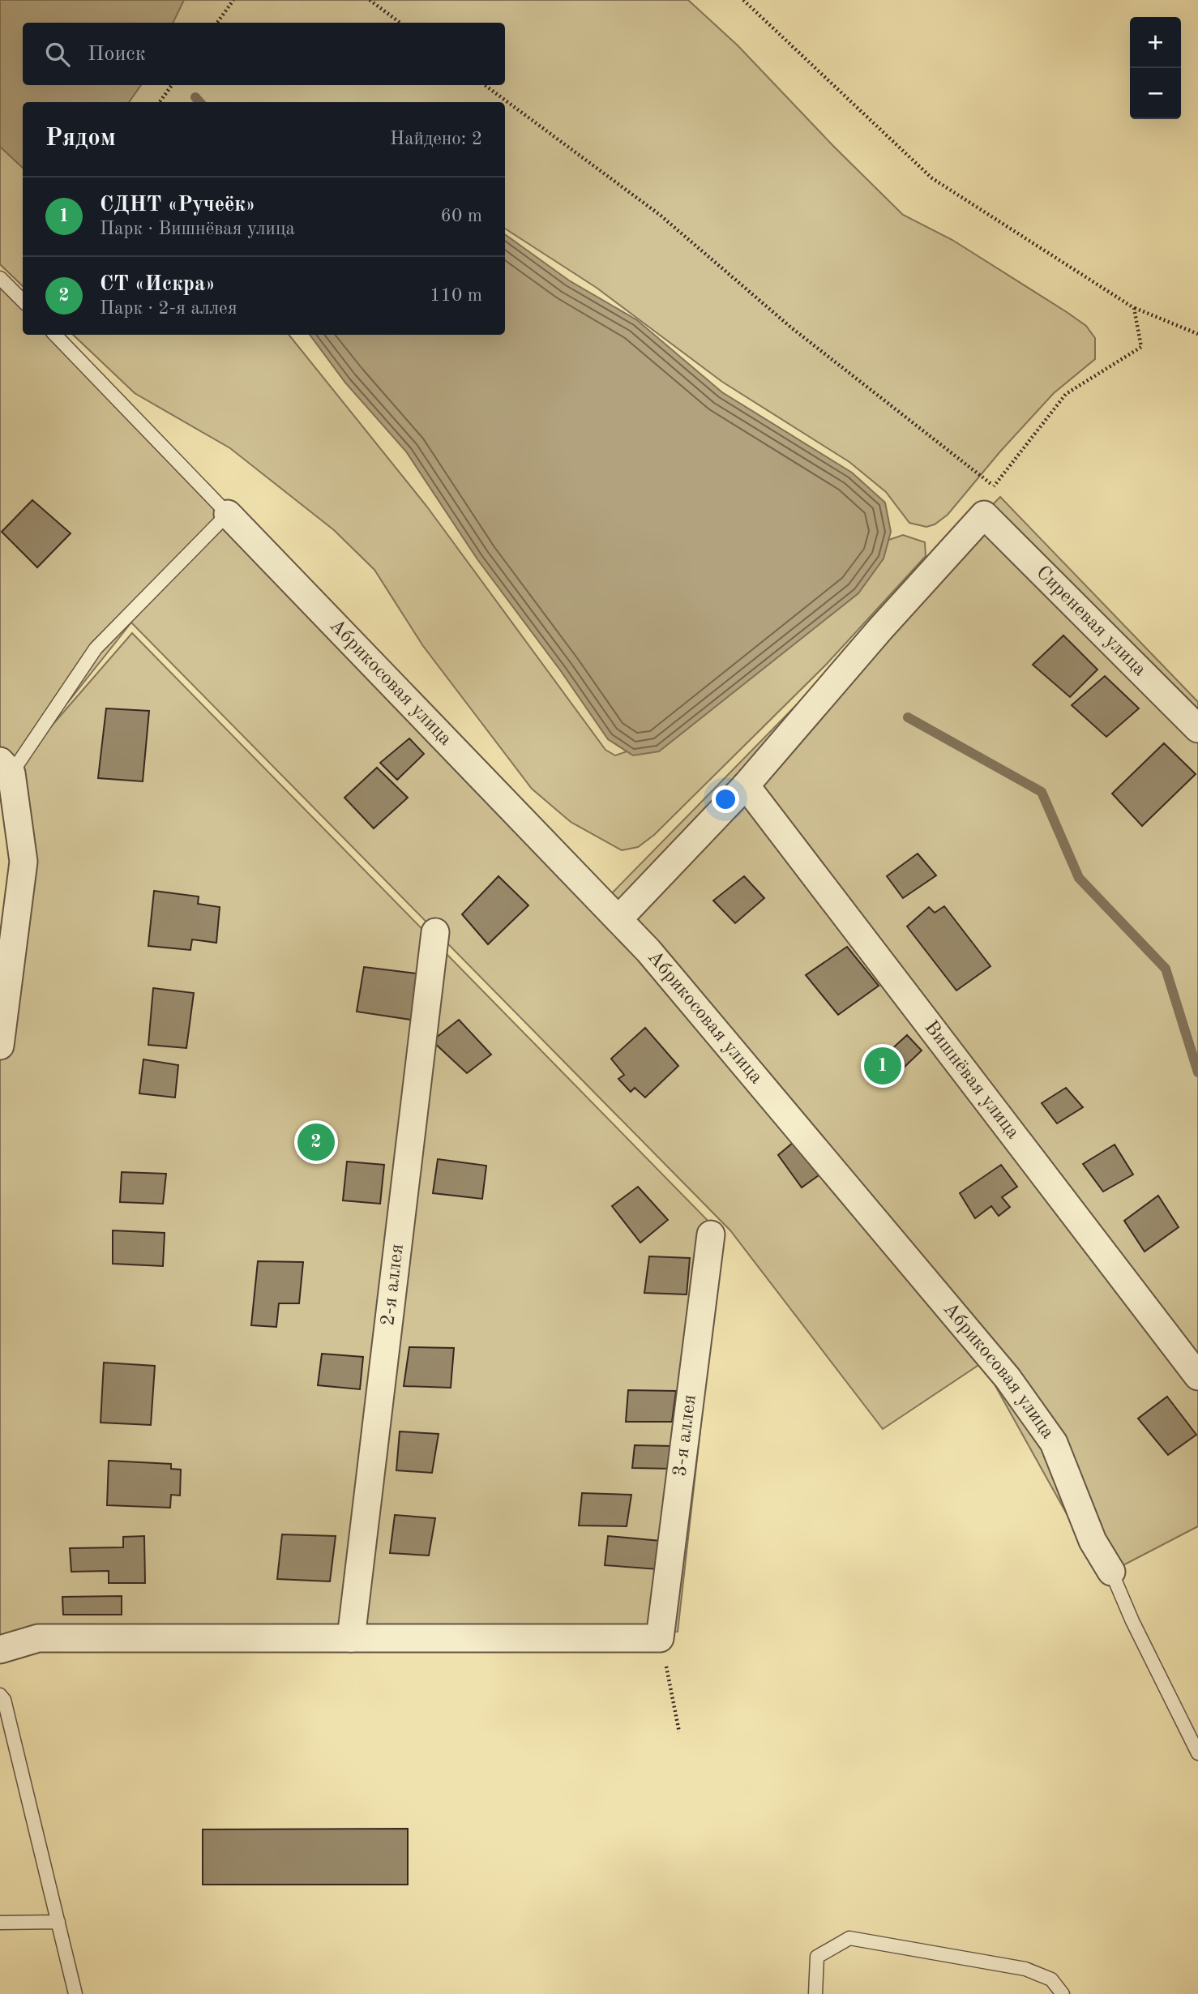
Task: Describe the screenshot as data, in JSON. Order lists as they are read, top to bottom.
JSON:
{
  "streets": {
    "street": [
      "Сиреневая улица",
      "Абрикосовая улица",
      "Вишнёвая улица",
      "2-я аллея",
      "3-я аллея"
    ]
  },
  "page": {
    "map_buttons": ["+", "−"],
    "search": "Поиск",
    "heading": ["Рядом", "Найдено: 2"],
    "list": [
      {
        "mark": "1",
        "name": "СДНТ «Ручеёк»",
        "note": "Парк · Вишнёвая улица",
        "value": "60 m"
      },
      {
        "mark": "2",
        "name": "СТ «Искра»",
        "note": "Парк · 2-я аллея",
        "value": "110 m"
      }
    ],
    "pins": ["1", "2"]
  }
}
